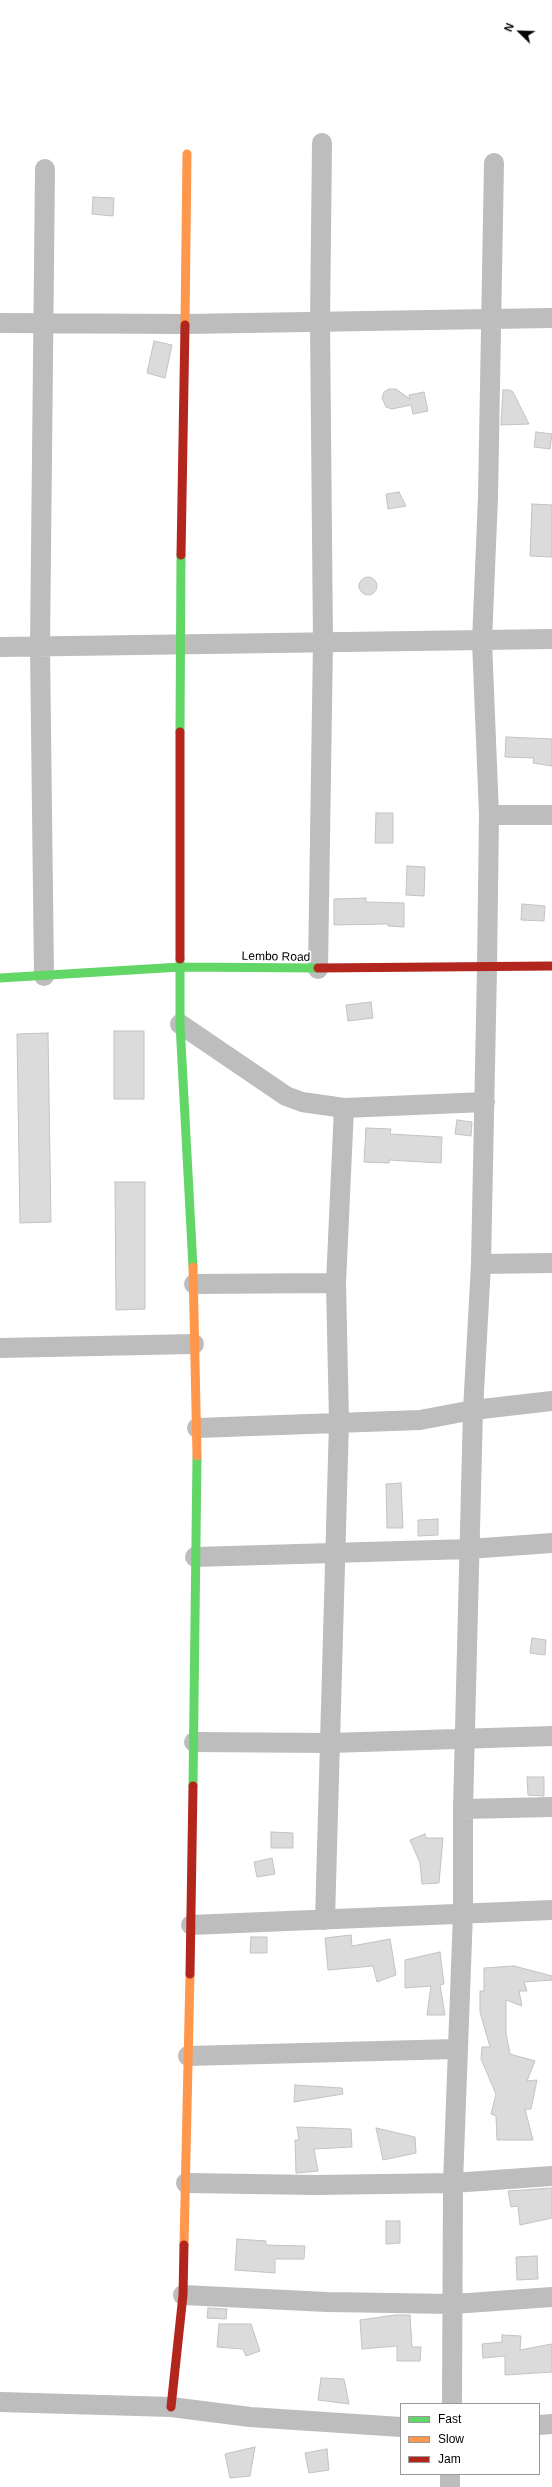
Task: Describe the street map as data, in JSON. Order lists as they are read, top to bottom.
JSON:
{
  "streets": {
    "street": ["Lembo Road"]
  },
  "legend": ["Fast", "Slow", "Jam"],
  "north": "top left"
}
